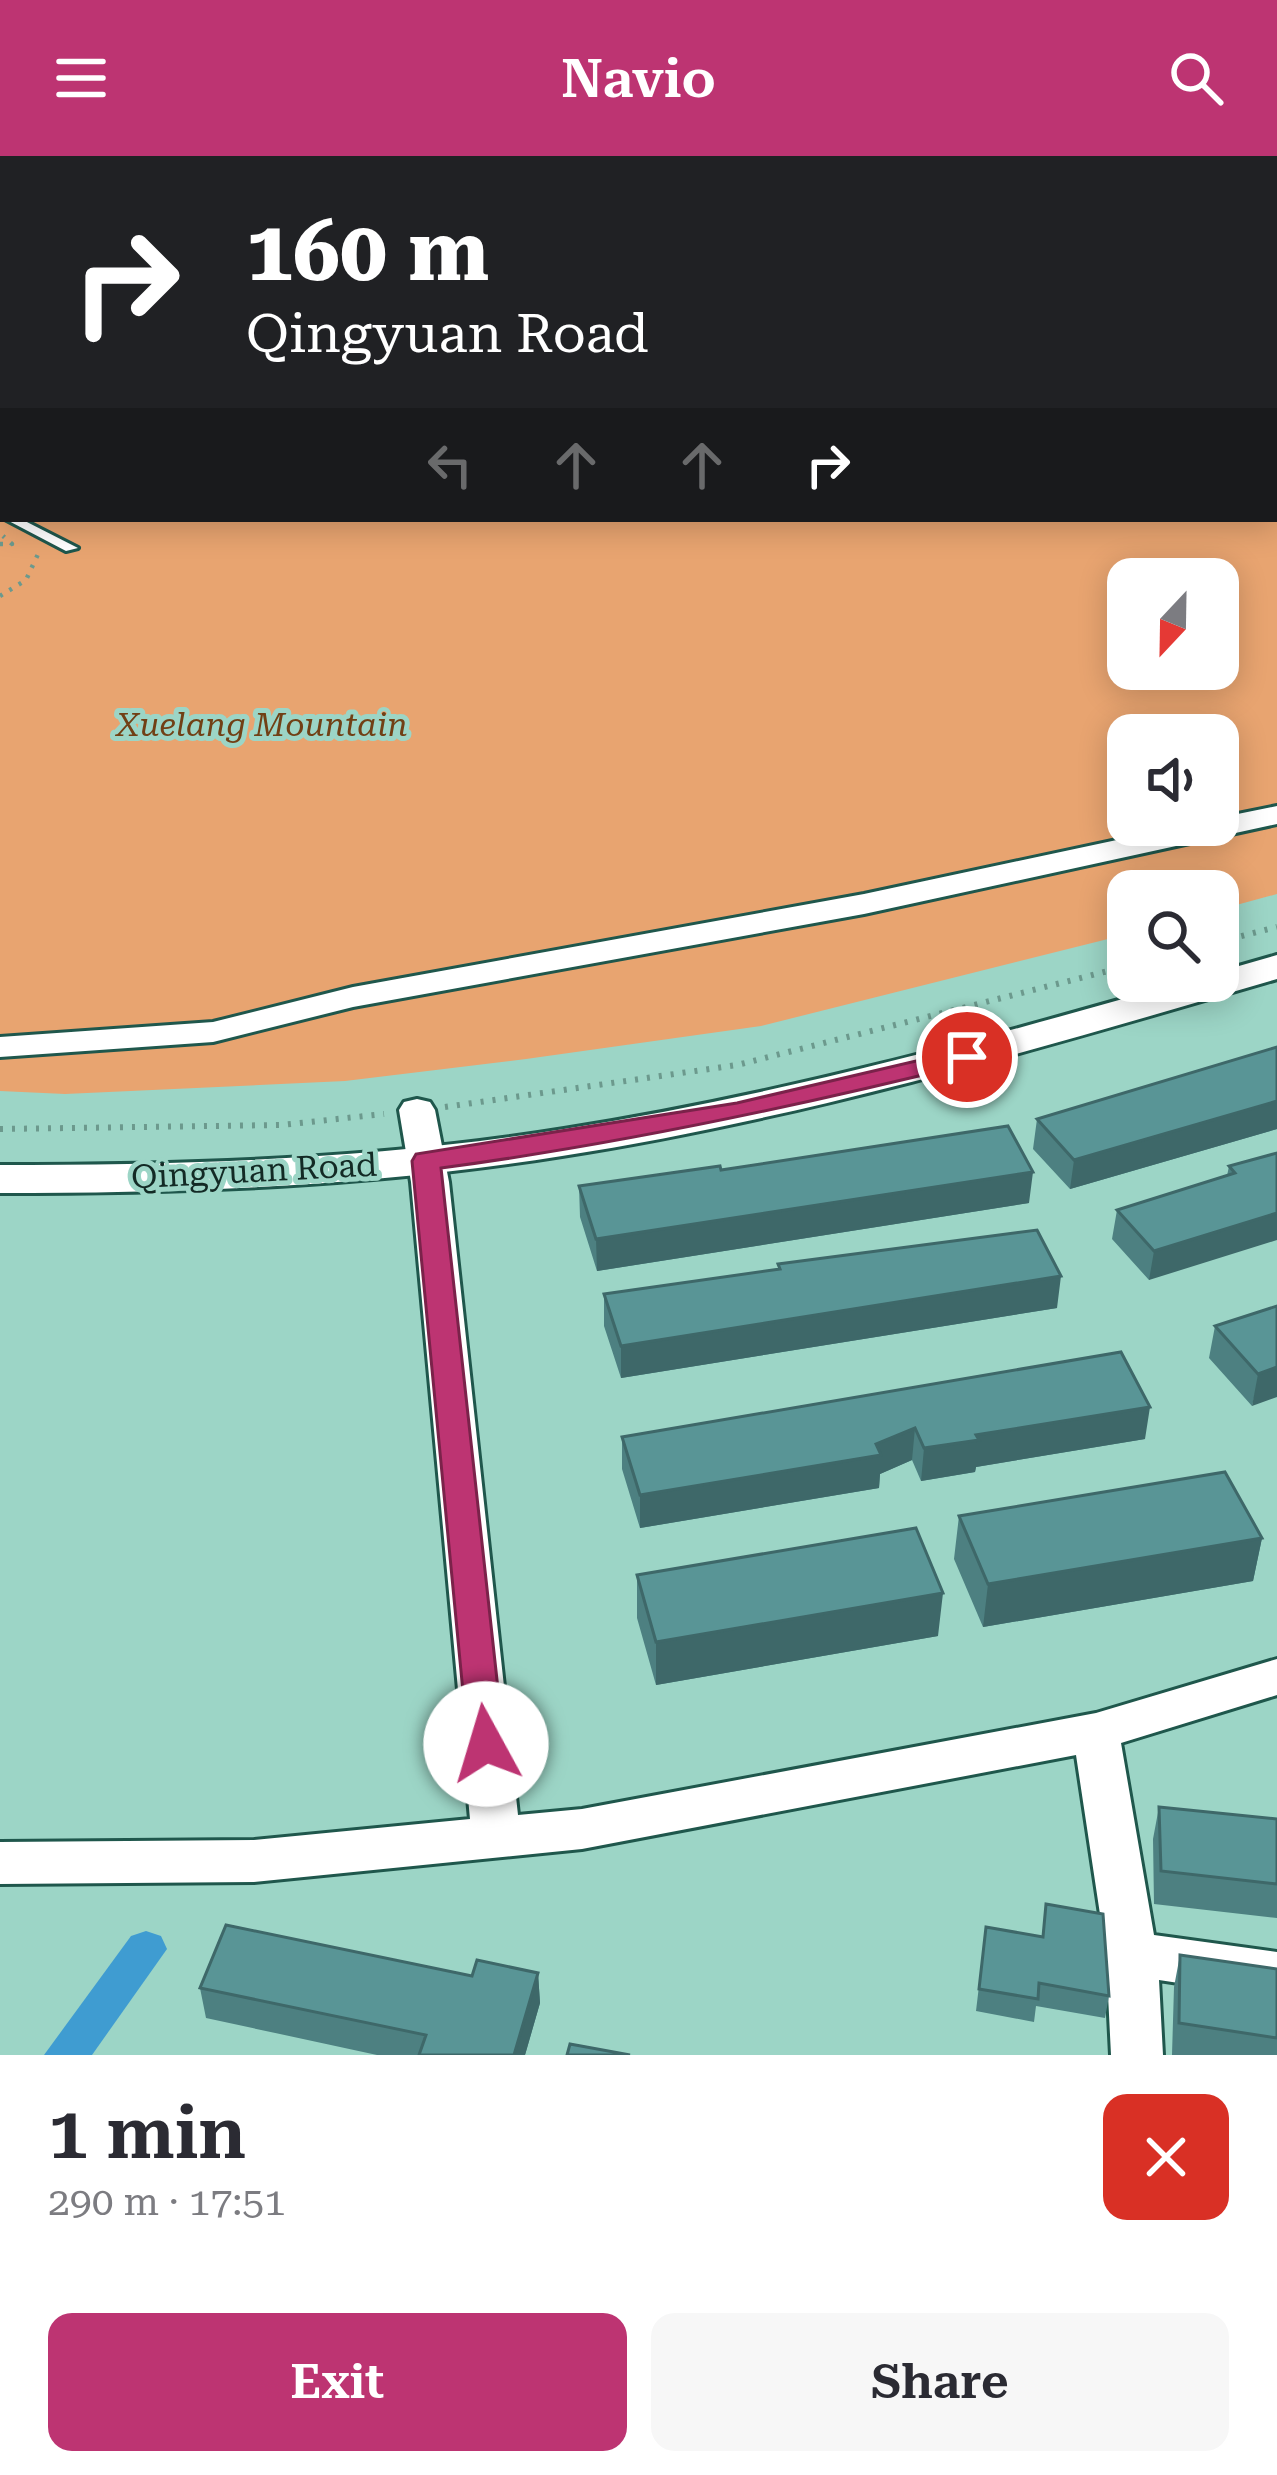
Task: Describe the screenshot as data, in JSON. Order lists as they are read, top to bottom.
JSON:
{
  "streets": {
    "street": ["Qingyuan Road"]
  },
  "parks": ["Xuelang Mountain"],
  "north": "bottom",
  "page": {
    "header": "Navio",
    "turn": ["160 m", "Qingyuan Road"],
    "heading": ["1 min", "290 m · 17:51"],
    "buttons": ["Exit", "Share"]
  }
}
